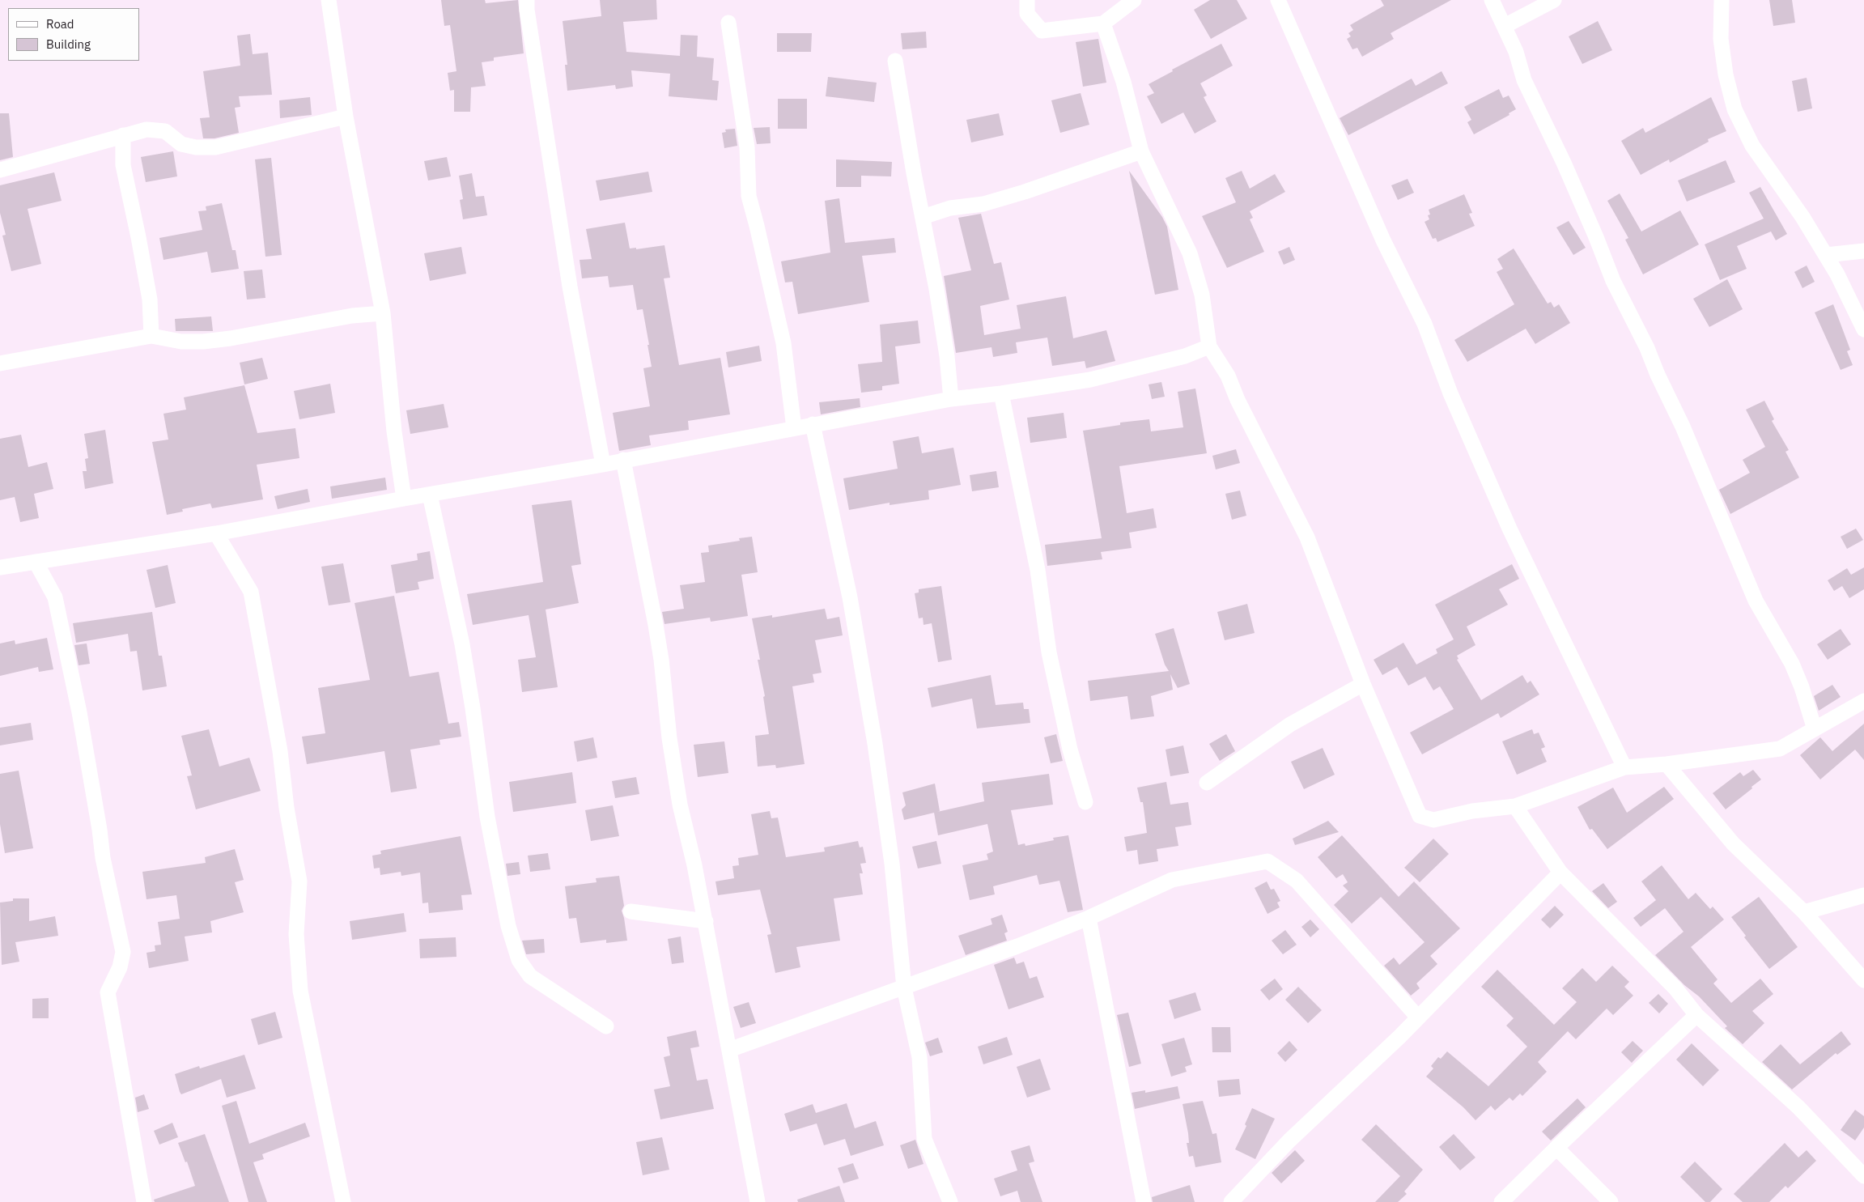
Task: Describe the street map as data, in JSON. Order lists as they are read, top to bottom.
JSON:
{
  "legend": ["Road", "Building"]
}
